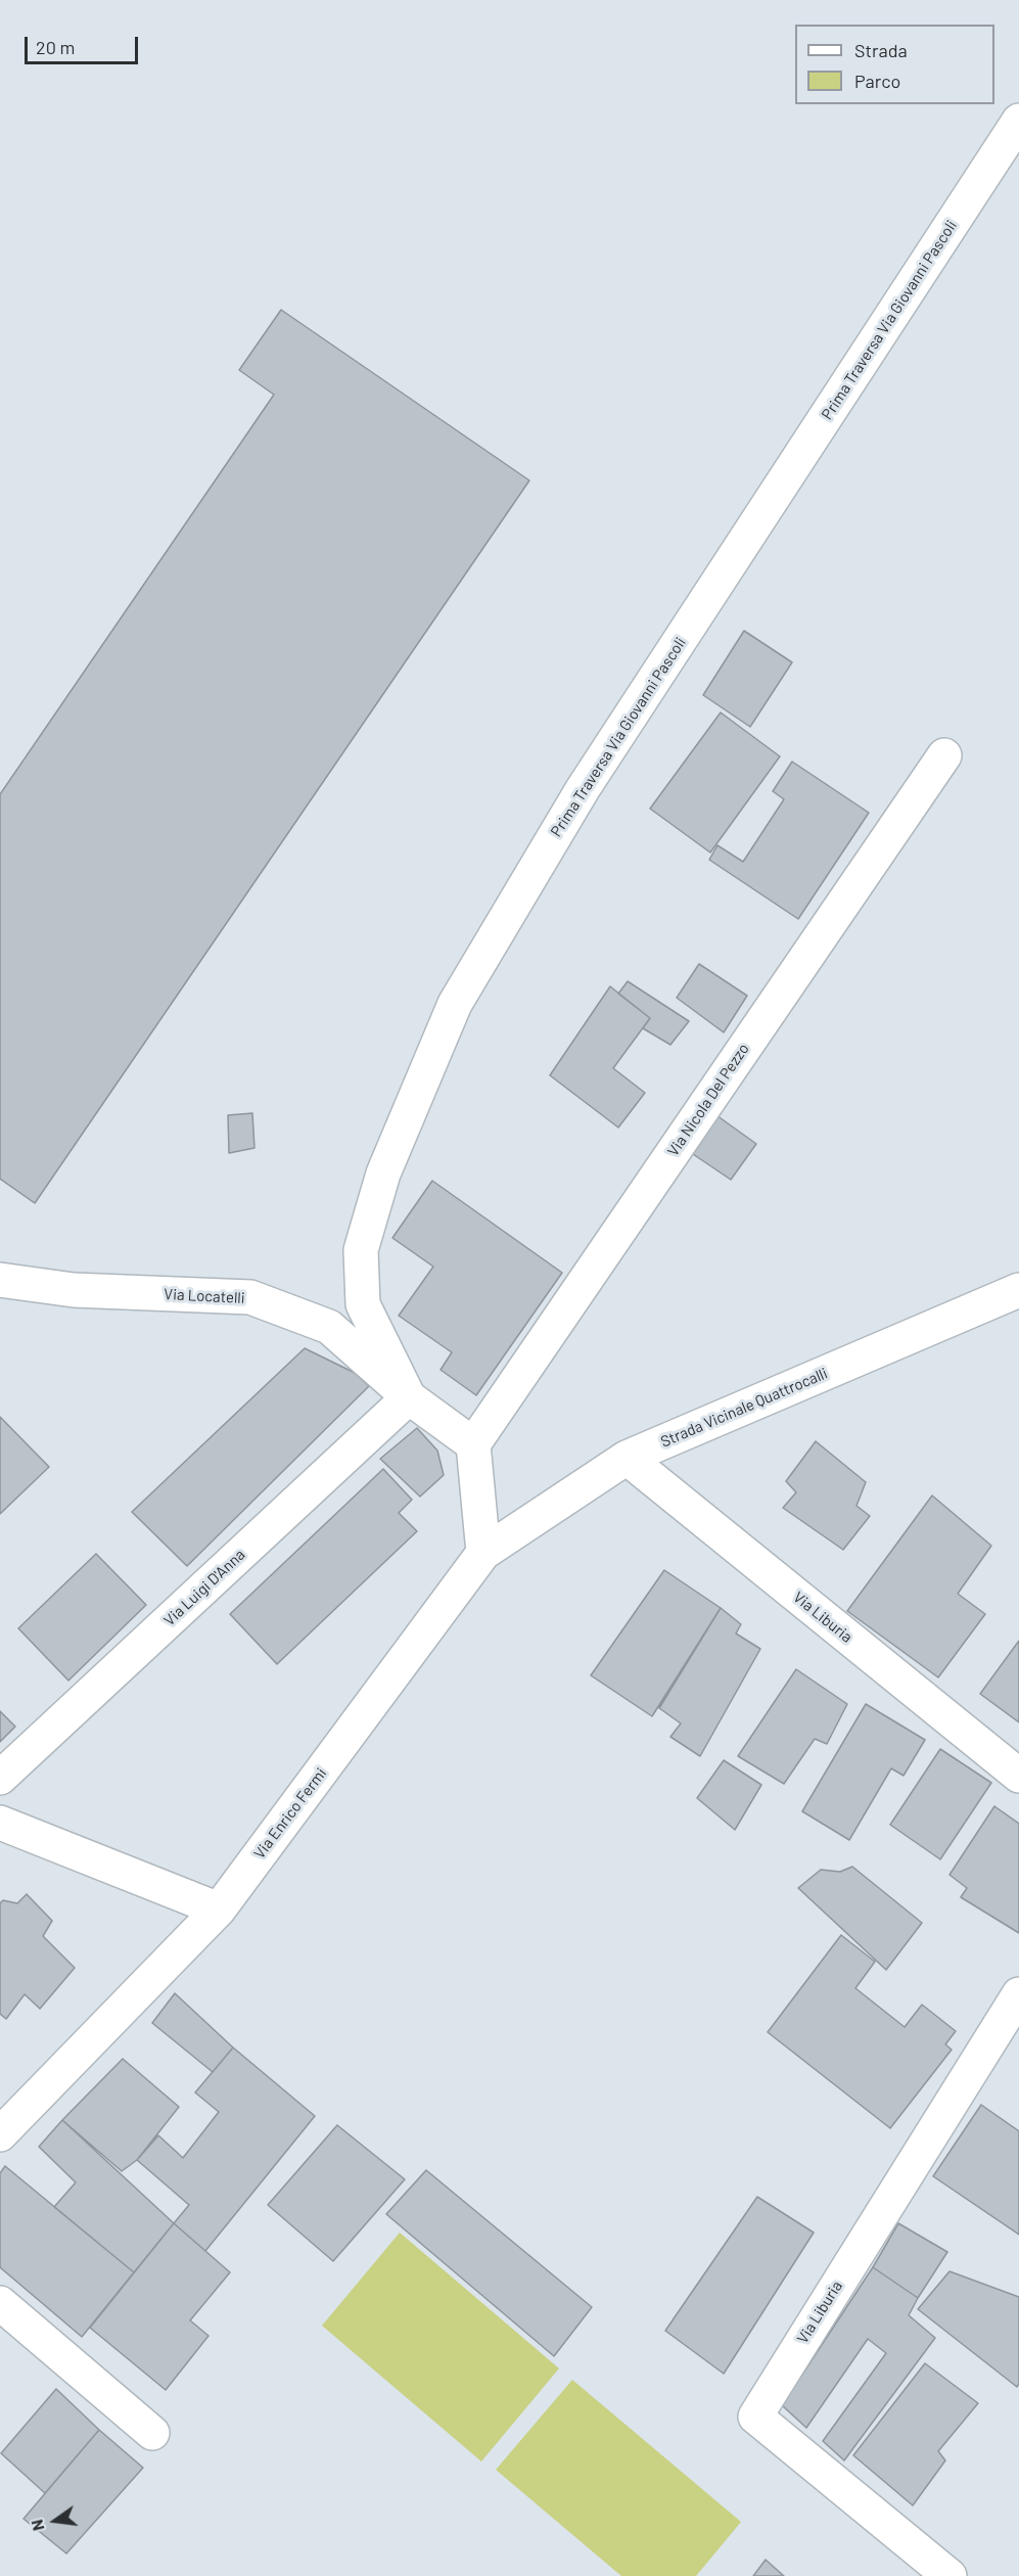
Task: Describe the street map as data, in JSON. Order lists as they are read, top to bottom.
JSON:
{
  "streets": {
    "street": [
      "Prima Traversa Via Giovanni Pascoli",
      "Via Nicola Del Pezzo",
      "Via Locatelli",
      "Strada Vicinale Quattrocalli",
      "Via Luigi D'Anna",
      "Via Liburia",
      "Via Enrico Fermi"
    ]
  },
  "crossings": [
    ["Prima Traversa Via Giovanni Pascoli", "Via Locatelli"],
    ["Prima Traversa Via Giovanni Pascoli", "Via Luigi D'Anna"],
    ["Via Nicola Del Pezzo", "Via Locatelli"],
    ["Via Locatelli", "Via Luigi D'Anna"],
    ["Strada Vicinale Quattrocalli", "Via Liburia"],
    ["Strada Vicinale Quattrocalli", "Via Enrico Fermi"]
  ],
  "legend": ["Strada", "Parco"],
  "scale_bar": "20 m",
  "north": "left"
}
